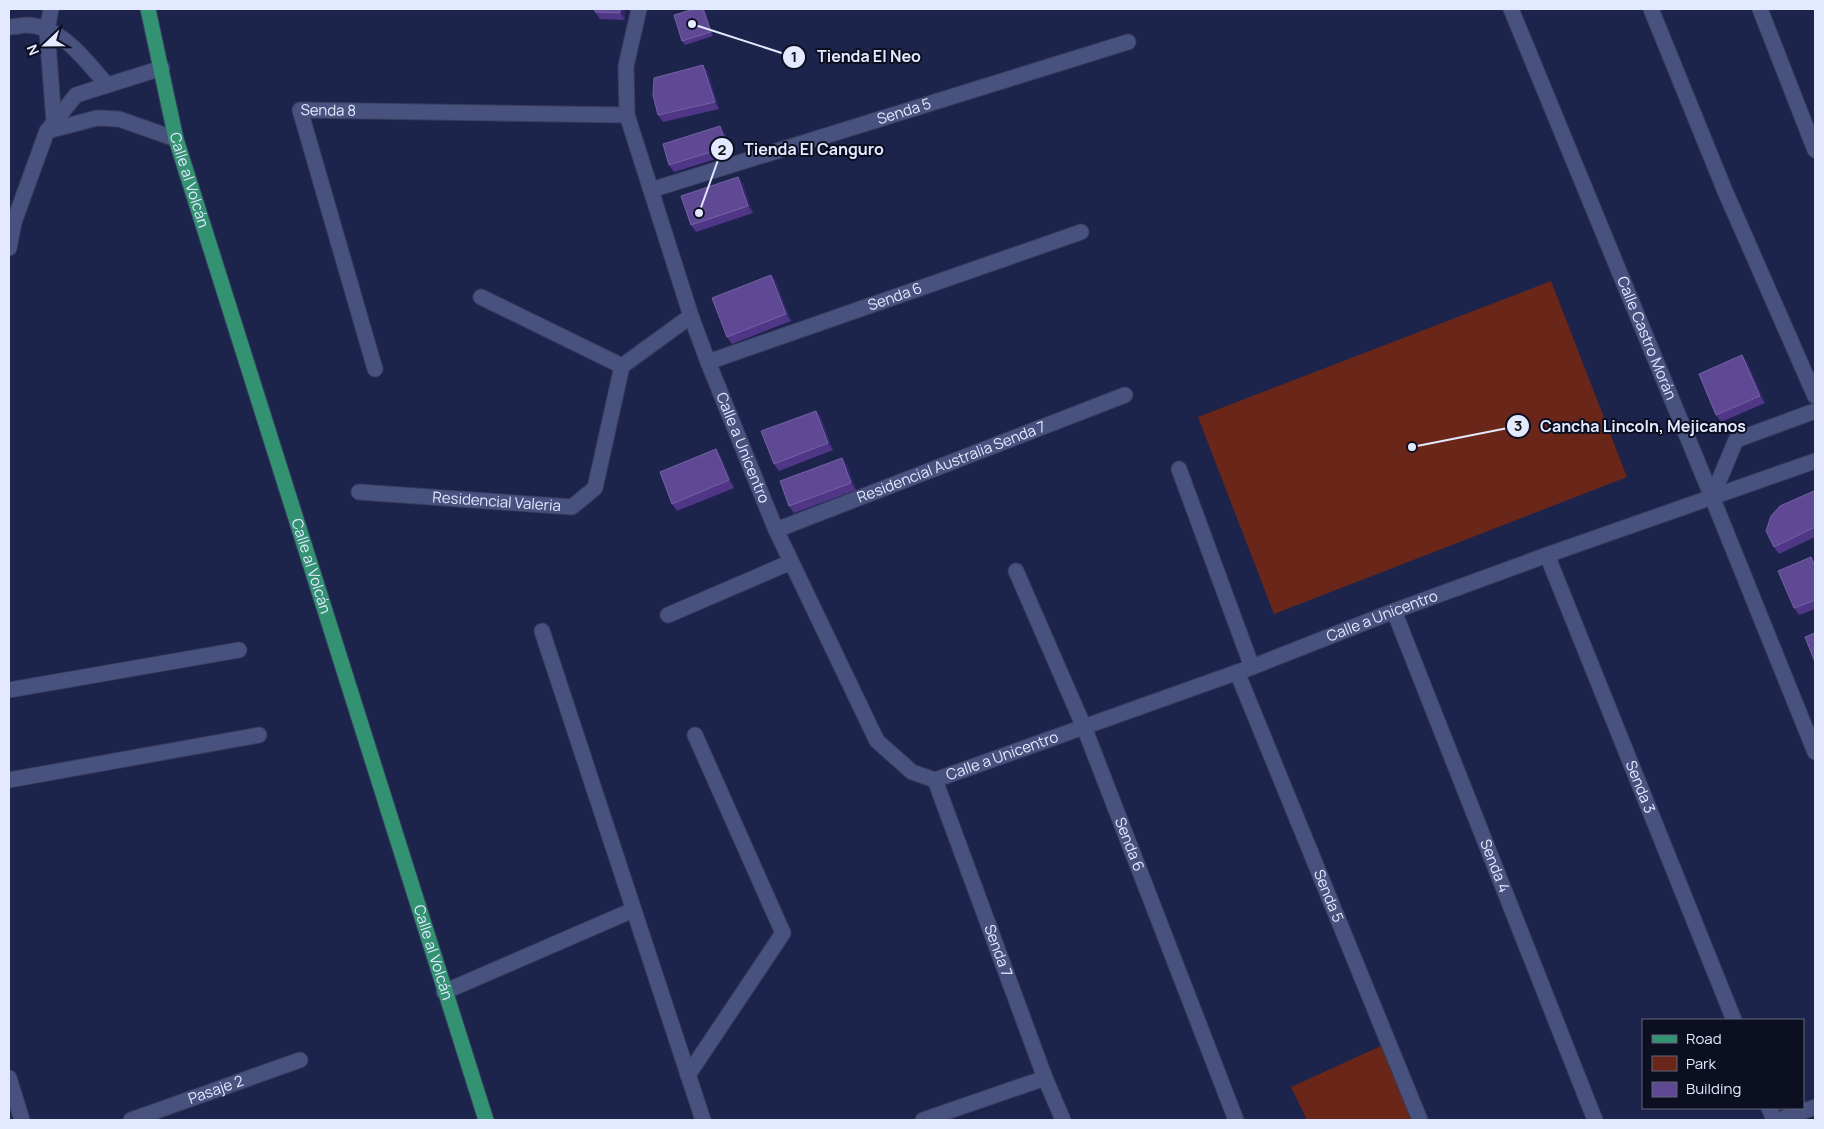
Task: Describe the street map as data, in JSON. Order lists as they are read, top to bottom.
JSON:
{
  "streets": {
    "main road": ["Calle al Volcán"],
    "street": [
      "Senda 5",
      "Senda 8",
      "Senda 6",
      "Calle Castro Morán",
      "Calle a Unicentro",
      "Residencial Australia Senda 7",
      "Residencial Valeria",
      "Senda 3",
      "Senda 4",
      "Senda 7",
      "Pasaje 2"
    ]
  },
  "crossings": [
    ["Senda 5", "Calle a Unicentro"],
    ["Senda 8", "Calle a Unicentro"],
    ["Senda 6", "Calle a Unicentro"],
    ["Calle Castro Morán", "Calle a Unicentro"],
    ["Calle a Unicentro", "Residencial Australia Senda 7"],
    ["Calle a Unicentro", "Senda 3"],
    ["Calle a Unicentro", "Senda 4"],
    ["Calle a Unicentro", "Senda 7"]
  ],
  "places": ["Tienda El Neo", "Tienda El Canguro", "Cancha Lincoln, Mejicanos"],
  "legend": ["Road", "Park", "Building"],
  "north": "left"
}
